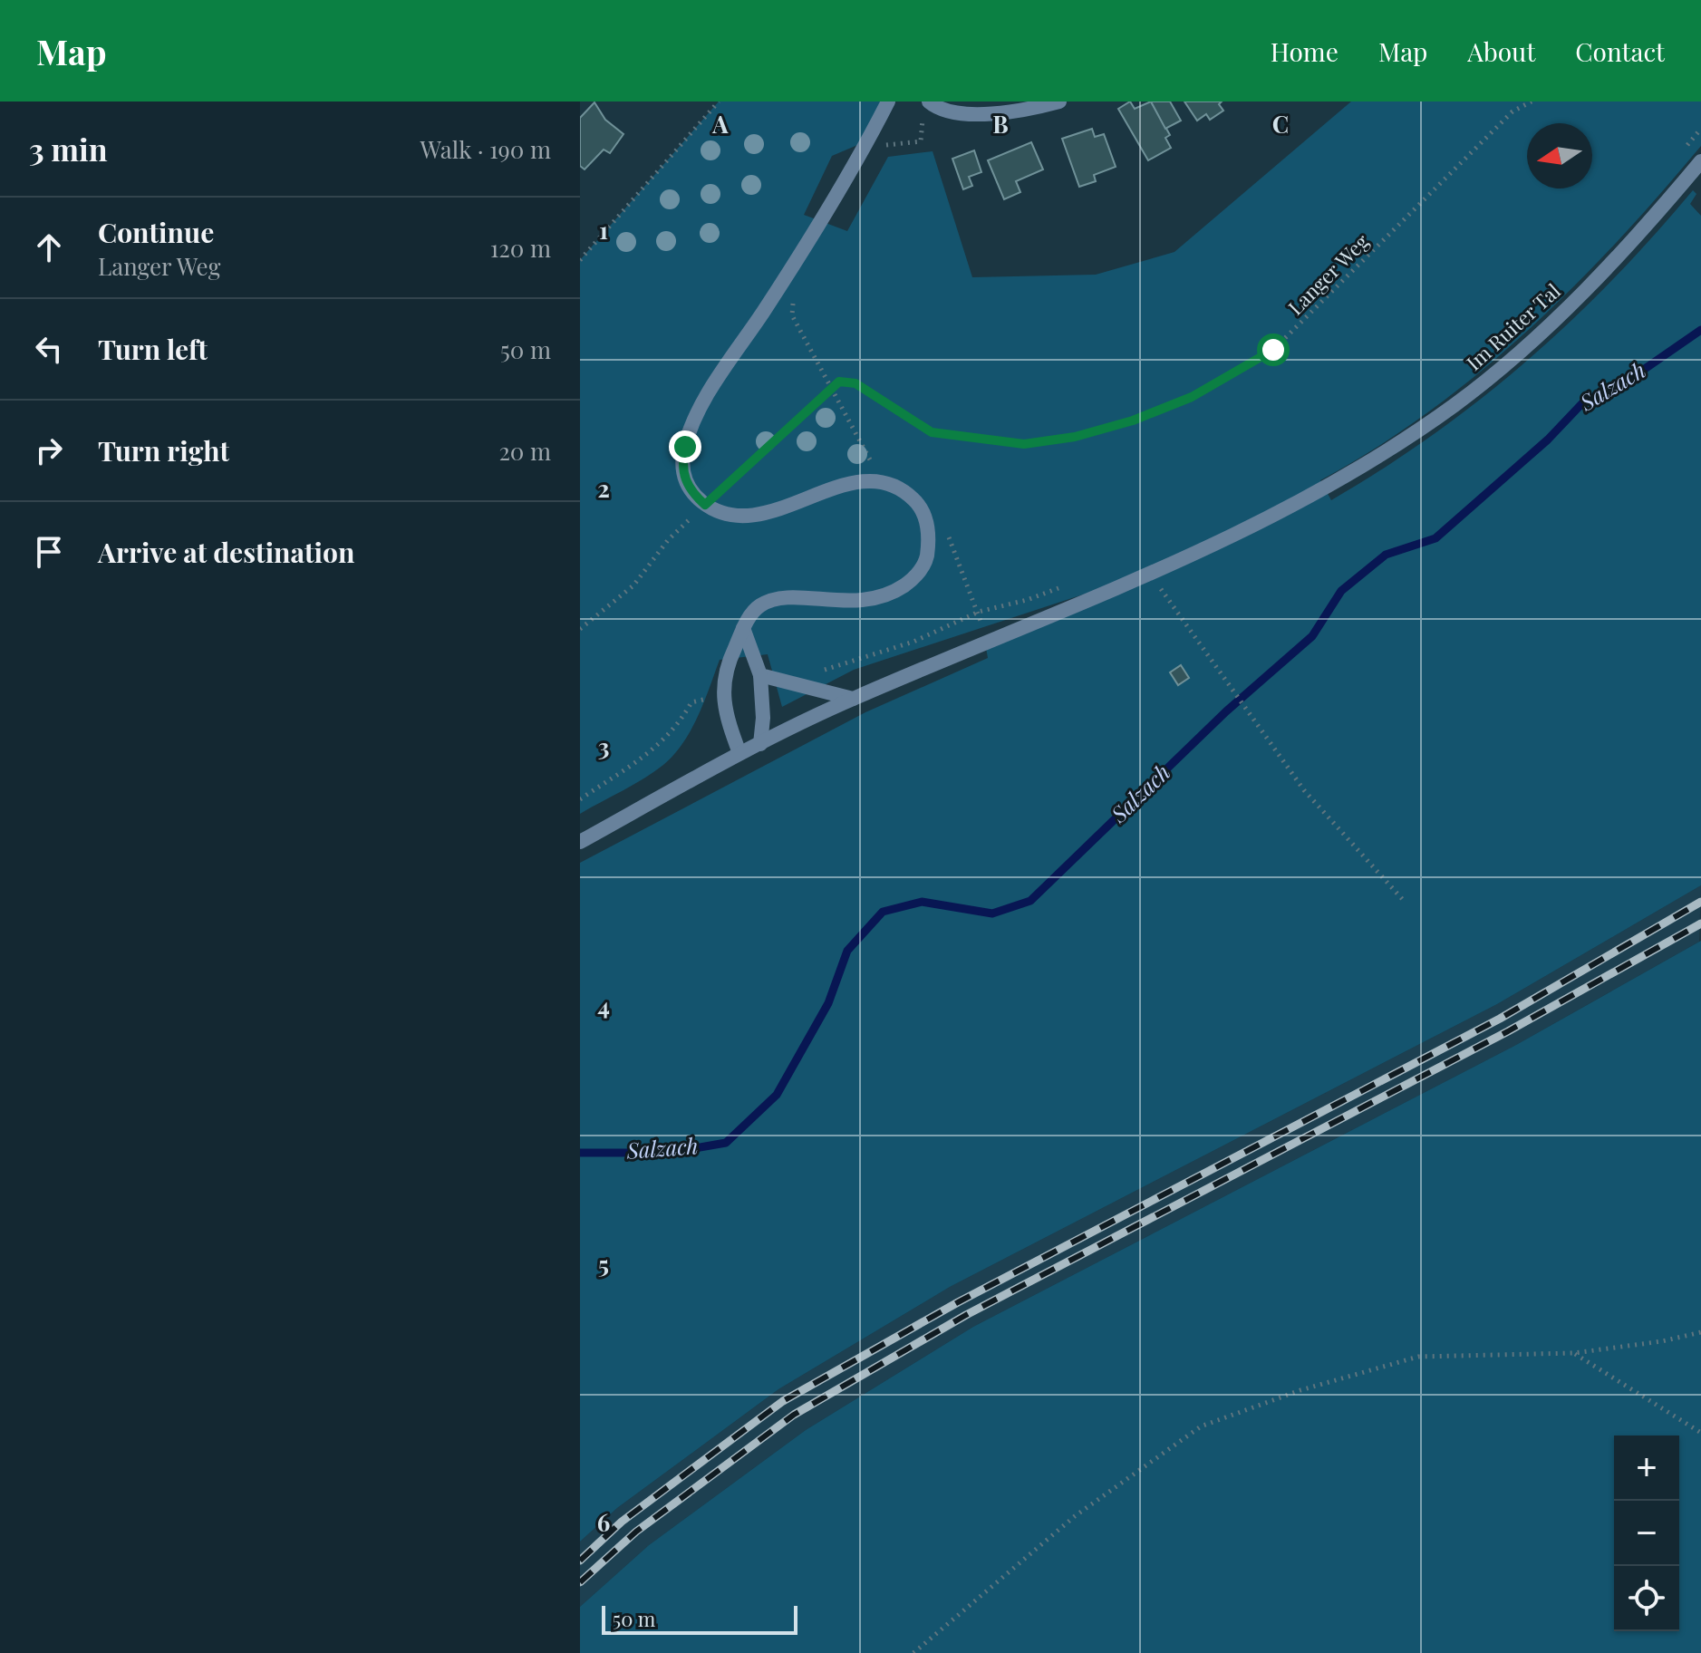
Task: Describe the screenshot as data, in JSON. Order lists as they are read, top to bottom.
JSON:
{
  "streets": {
    "street": ["Im Ruiter Tal"],
    "path": ["Langer Weg"]
  },
  "water": ["Salzach"],
  "scale_bar": "50 m",
  "north": "left",
  "page": {
    "header": "Map",
    "nav": [
      "Home",
      "Map",
      "About",
      "Contact"
    ],
    "heading": ["3 min", "Walk · 190 m"],
    "list": [
      ["Continue", "Langer Weg", "120 m"],
      ["Turn left", "50 m"],
      ["Turn right", "20 m"],
      "Arrive at destination"
    ],
    "map_buttons": ["+", "−"],
    "scale": "50 m"
  },
  "grid": {
    "columns": ["A", "B", "C"],
    "rows": [
      "1",
      "2",
      "3",
      "4",
      "5",
      "6"
    ]
  }
}
